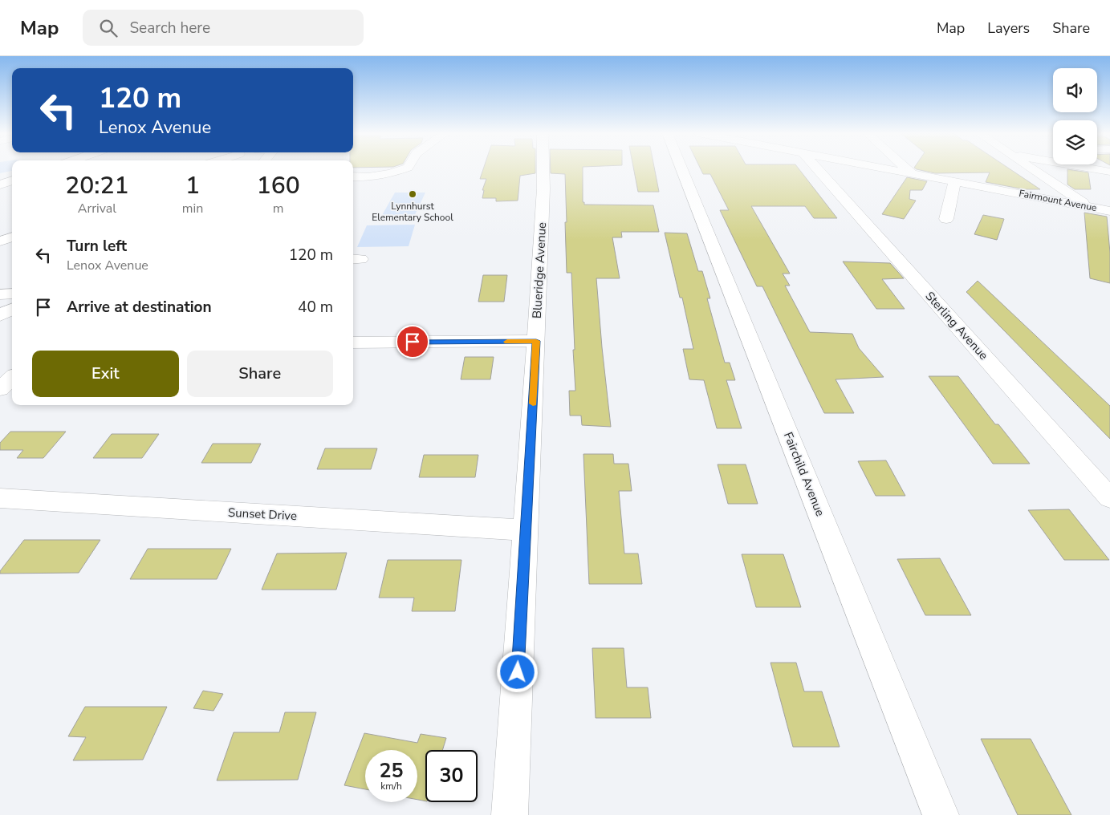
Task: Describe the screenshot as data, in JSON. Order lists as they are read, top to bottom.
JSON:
{
  "streets": {
    "street": [
      "Fairmount Avenue",
      "Blueridge Avenue",
      "Sterling Avenue",
      "Fairchild Avenue",
      "Sunset Drive"
    ]
  },
  "crossings": [
    ["Blueridge Avenue", "Sunset Drive"]
  ],
  "places": ["Lynnhurst Elementary School"],
  "page": {
    "header": "Map",
    "search": "Search here",
    "nav": ["Map", "Layers", "Share"],
    "turn": ["120 m", "Lenox Avenue"],
    "eta": [
      "20:21",
      "Arrival",
      "1",
      "min",
      "160",
      "m"
    ],
    "list": [
      {
        "name": "Turn left",
        "note": "Lenox Avenue",
        "value": "120 m"
      },
      {
        "name": "Arrive at destination",
        "value": "40 m"
      }
    ],
    "buttons": ["Exit", "Share"],
    "speed": "25 km/h",
    "limit": "30"
  }
}
